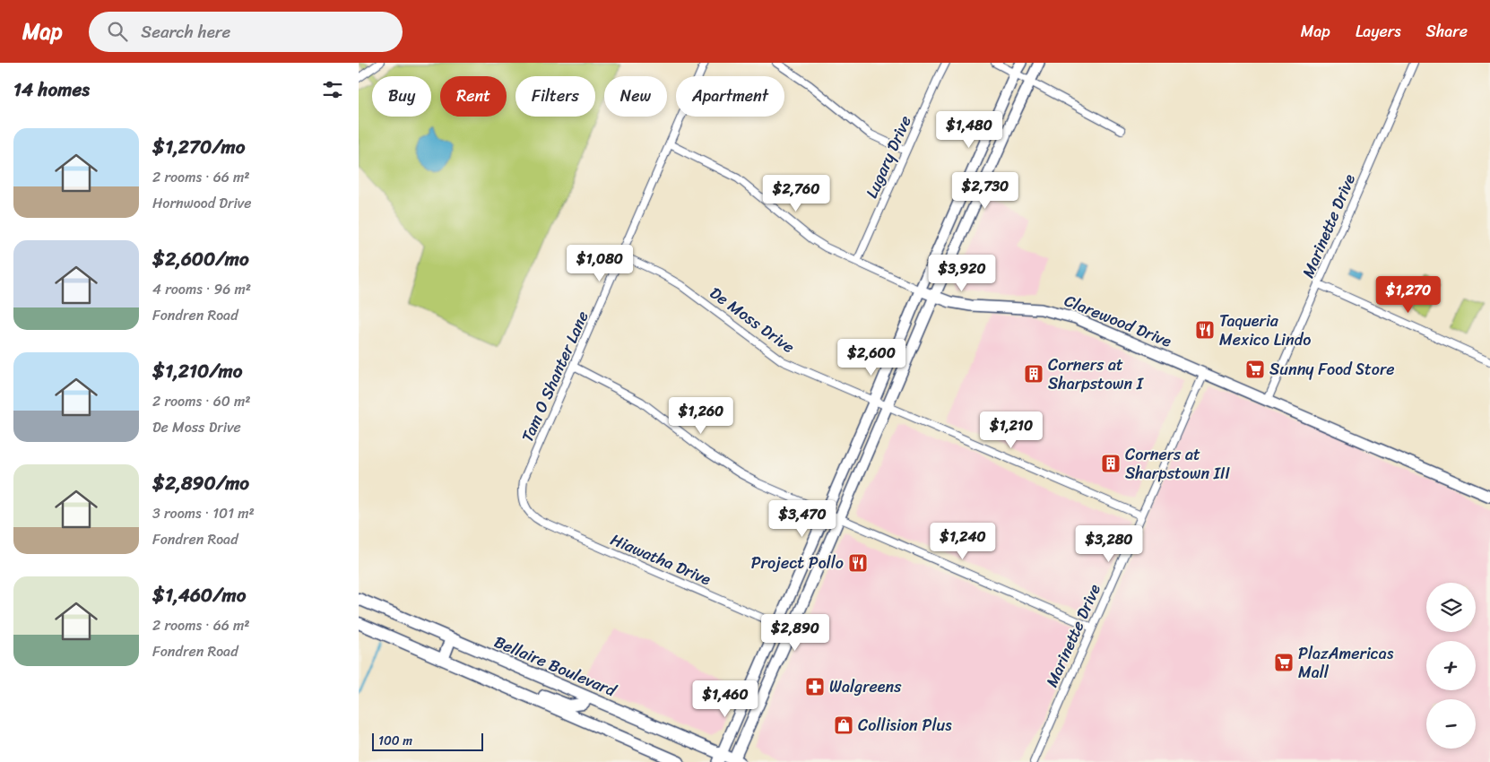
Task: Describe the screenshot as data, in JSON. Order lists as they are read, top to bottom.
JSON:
{
  "streets": {
    "main road": ["Clarewood Drive", "Bellaire Boulevard"],
    "street": [
      "Lugary Drive",
      "Marinette Drive",
      "De Moss Drive",
      "Tam O Shanter Lane",
      "Hiawatha Drive"
    ]
  },
  "crossings": [
    ["Lugary Drive", "Clarewood Drive"],
    ["Marinette Drive", "De Moss Drive"],
    ["Marinette Drive", "Clarewood Drive"],
    ["De Moss Drive", "Tam O Shanter Lane"],
    ["Clarewood Drive", "Tam O Shanter Lane"],
    ["Tam O Shanter Lane", "Hiawatha Drive"]
  ],
  "places": {
    "restaurant": ["Taqueria Mexico Lindo", "Project Pollo"],
    "supermarket": ["Sunny Food Store", "PlazAmericas Mall"],
    "building": ["Corners at Sharpstown I", "Corners at Sharpstown III"],
    "pharmacy": ["Walgreens"],
    "shop": ["Collision Plus"]
  },
  "scale_bar": "100 m",
  "page": {
    "header": "Map",
    "search": "Search here",
    "nav": ["Map", "Layers", "Share"],
    "heading": "14 homes",
    "chip": [
      "Buy",
      "Rent",
      "Filters",
      "New",
      "Apartment"
    ],
    "price": [
      "$1,480",
      "$2,730",
      "$2,760",
      "$1,080",
      "$3,920",
      "$1,270",
      "$2,600",
      "$1,260",
      "$1,210",
      "$3,470",
      "$1,240",
      "$3,280",
      "$2,890",
      "$1,460"
    ],
    "list": [
      {
        "name": "$1,270/mo",
        "note": "2 rooms · 66 m² · Hornwood Drive"
      },
      {
        "name": "$2,600/mo",
        "note": "4 rooms · 96 m² · Fondren Road"
      },
      {
        "name": "$1,210/mo",
        "note": "2 rooms · 60 m² · De Moss Drive"
      },
      {
        "name": "$2,890/mo",
        "note": "3 rooms · 101 m² · Fondren Road"
      },
      {
        "name": "$1,460/mo",
        "note": "2 rooms · 66 m² · Fondren Road"
      }
    ],
    "map_buttons": ["+", "−"],
    "scale": "100 m"
  }
}
